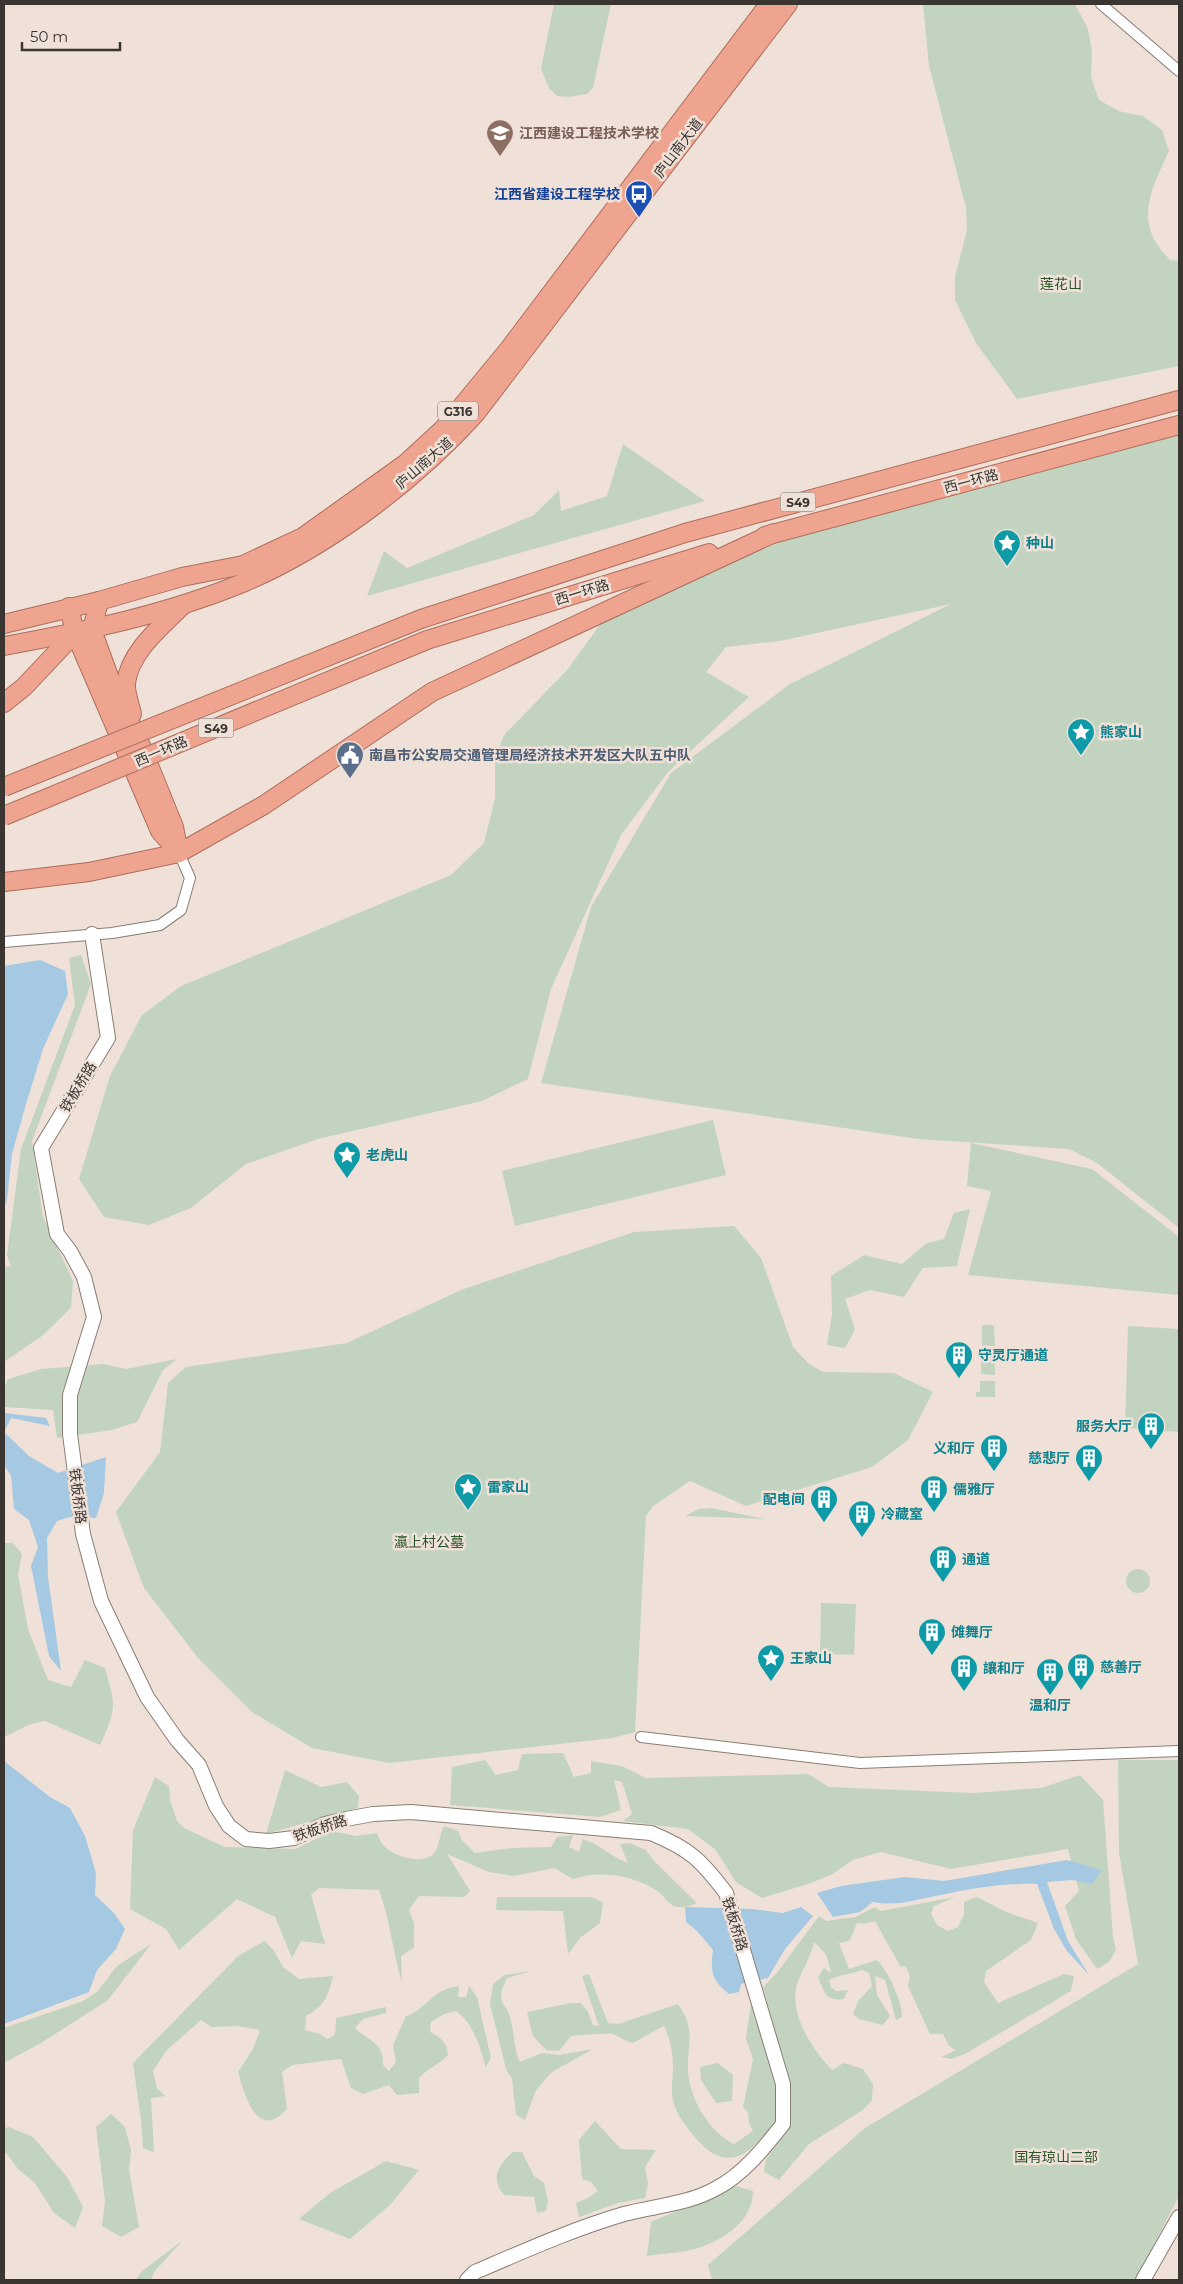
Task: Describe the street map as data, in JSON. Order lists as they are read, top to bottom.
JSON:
{
  "streets": {
    "highway": [
      "庐山南大道",
      "G316",
      "西一环路",
      "S49"
    ],
    "street": ["铁板桥路"]
  },
  "parks": ["莲花山", "瀛上村公墓", "国有琼山二部"],
  "places": {
    "school or university": ["江西建设工程技术学校"],
    "bus stop": ["江西省建设工程学校"],
    "place": [
      "种山",
      "熊家山",
      "老虎山",
      "雷家山",
      "王家山"
    ],
    "public building": ["南昌市公安局交通管理局经济技术开发区大队五中队"],
    "building": [
      "守灵厅通道",
      "服务大厅",
      "义和厅",
      "慈悲厅",
      "儒雅厅",
      "配电间",
      "冷藏室",
      "通道",
      "傩舞厅",
      "慈善厅",
      "讓和厅",
      "温和厅"
    ]
  },
  "scale_bar": "50 m"
}
